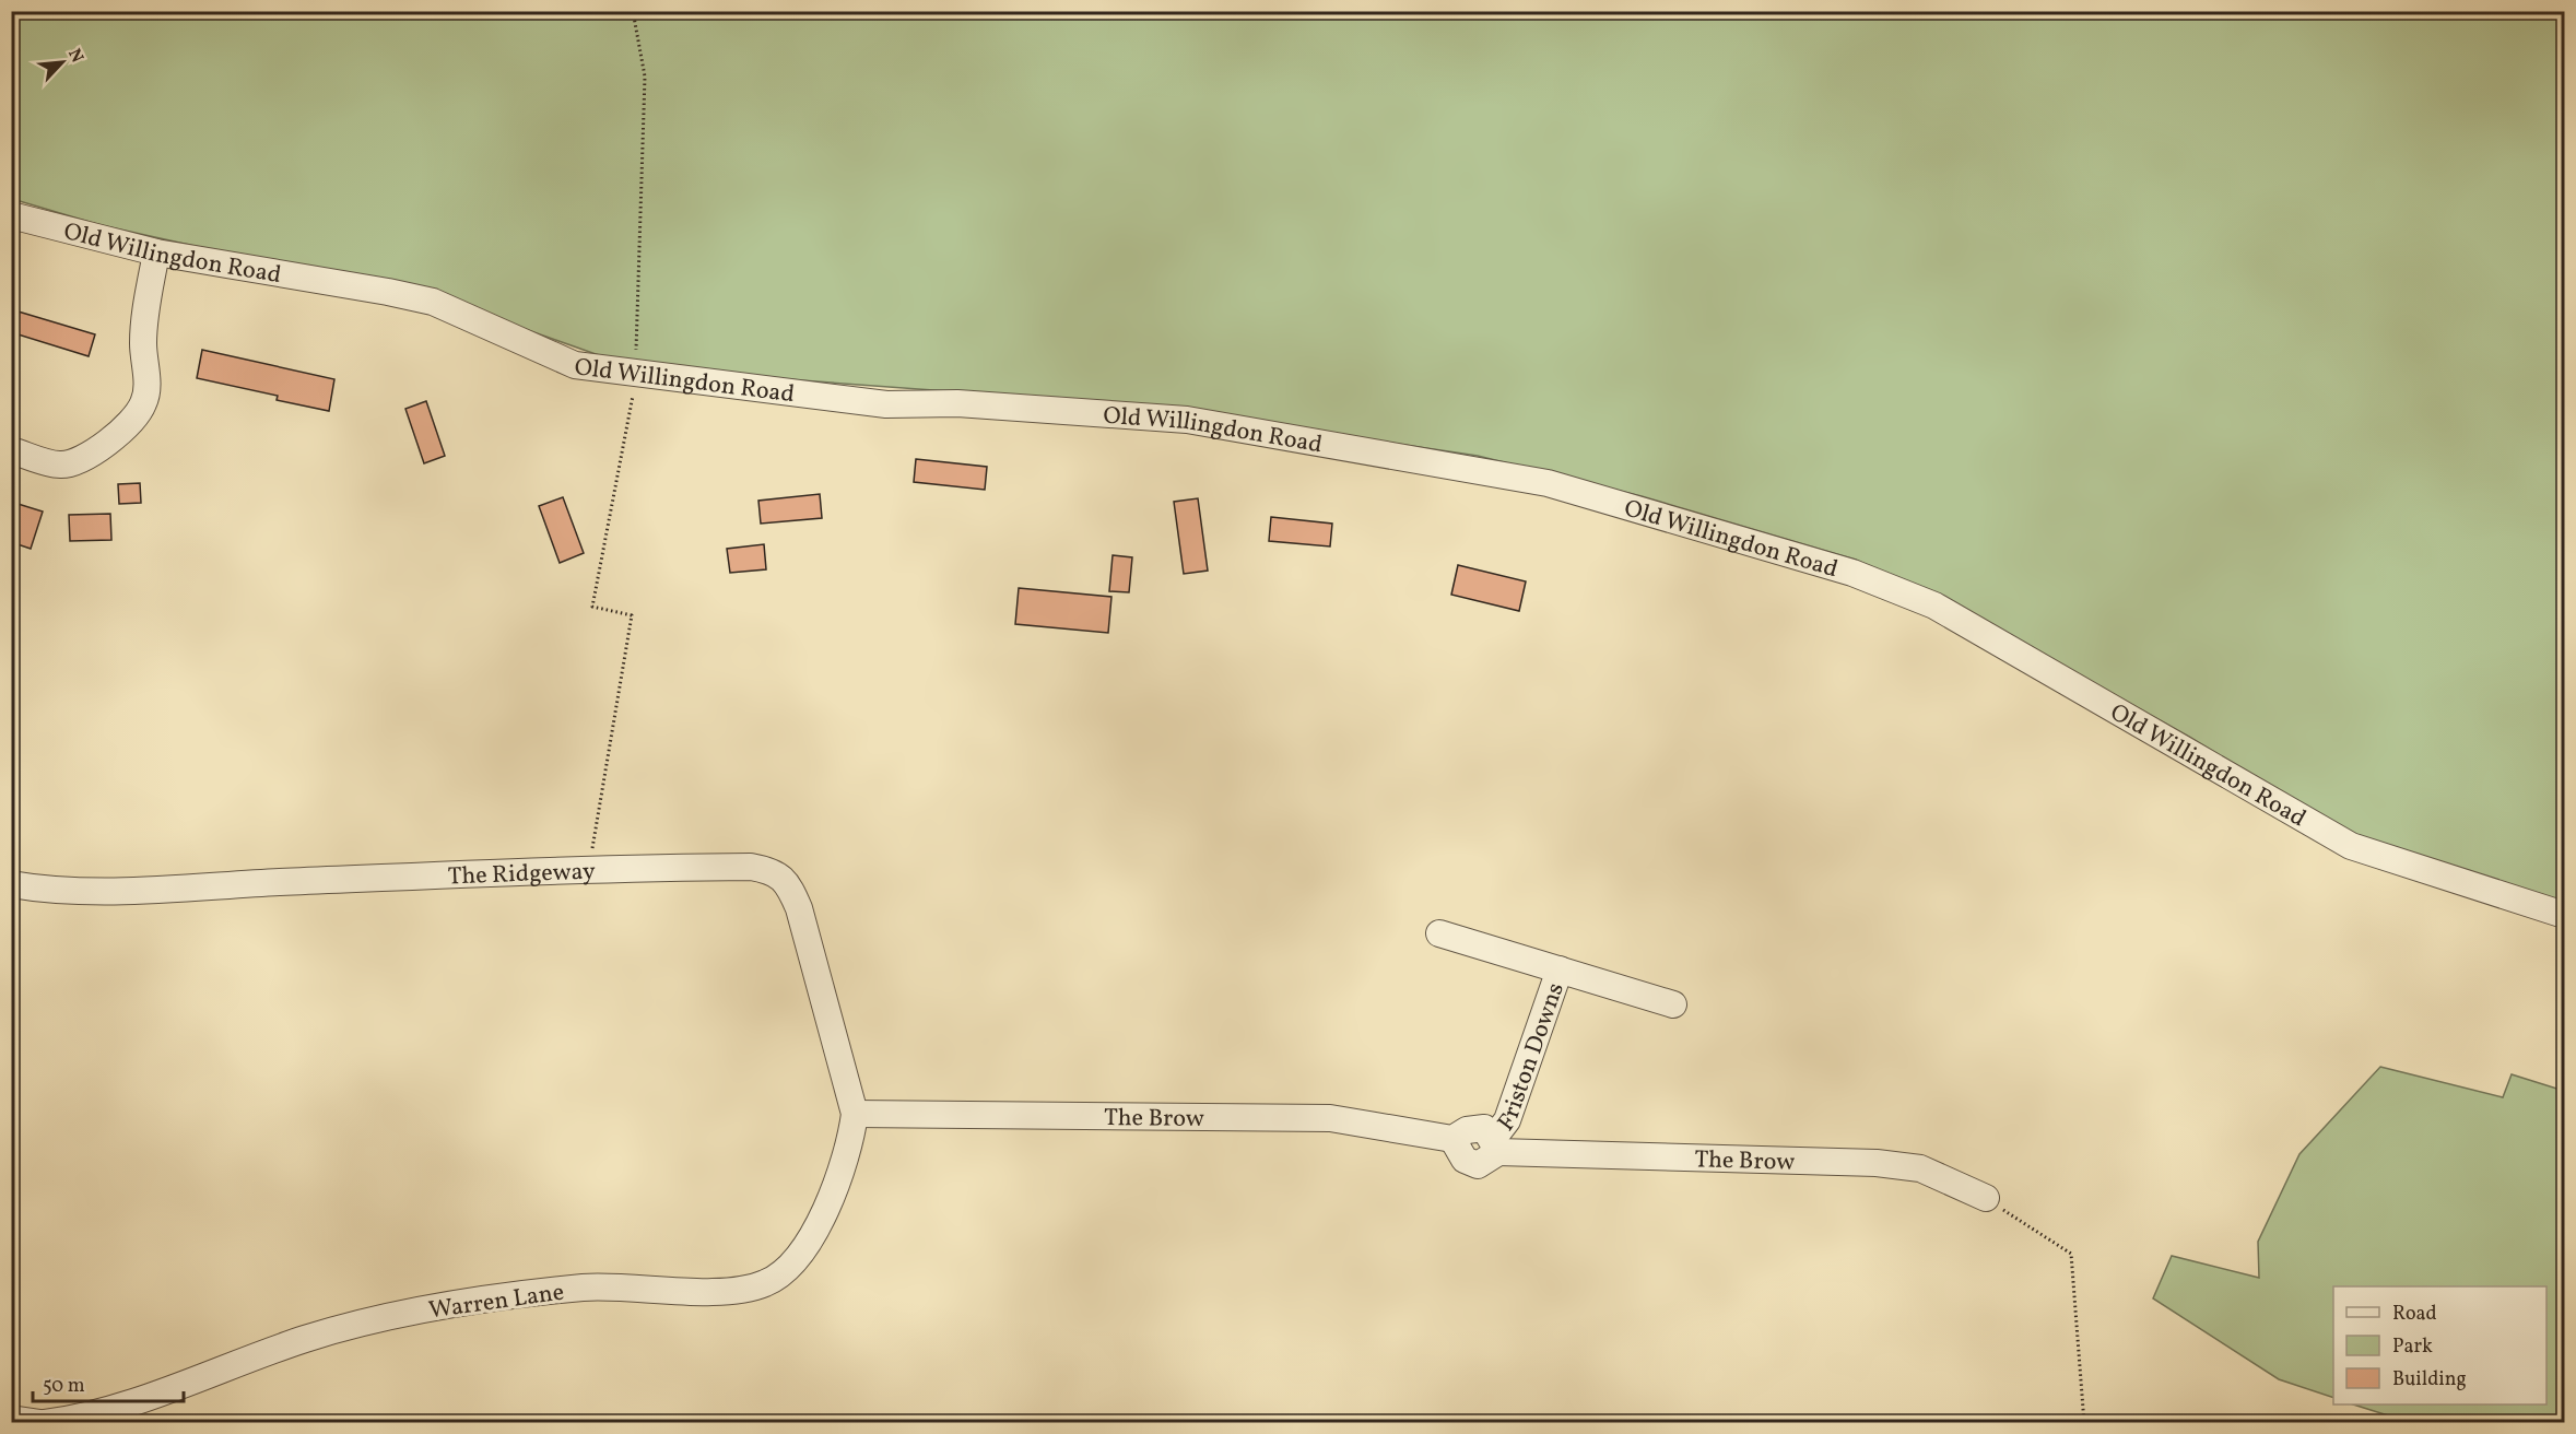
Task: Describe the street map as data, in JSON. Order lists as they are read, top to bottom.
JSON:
{
  "streets": {
    "street": [
      "Old Willingdon Road",
      "The Ridgeway",
      "Friston Downs",
      "The Brow",
      "Warren Lane"
    ]
  },
  "crossings": [
    ["The Ridgeway", "The Brow"],
    ["The Ridgeway", "Warren Lane"],
    ["Friston Downs", "The Brow"],
    ["The Brow", "Warren Lane"]
  ],
  "legend": ["Road", "Park", "Building"],
  "scale_bar": "50 m",
  "north": "top right"
}
